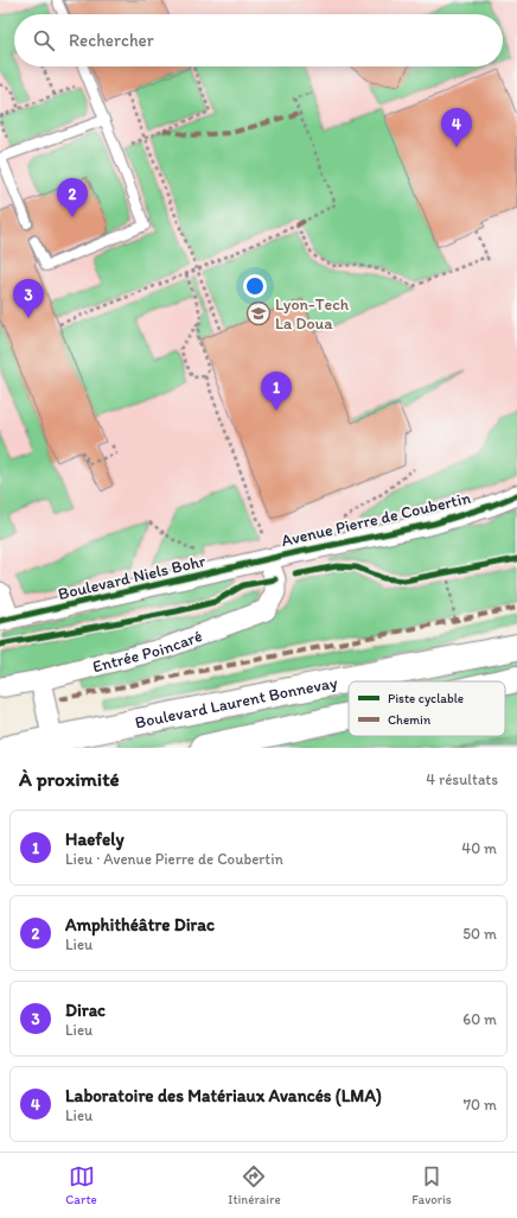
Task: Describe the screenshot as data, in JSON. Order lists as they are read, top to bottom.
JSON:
{
  "streets": {
    "main road": ["Boulevard Laurent Bonnevay"],
    "street": ["Avenue Pierre de Coubertin", "Boulevard Niels Bohr", "Entrée Poincaré"]
  },
  "crossings": [
    ["Avenue Pierre de Coubertin", "Boulevard Niels Bohr"],
    ["Avenue Pierre de Coubertin", "Entrée Poincaré"],
    ["Boulevard Niels Bohr", "Entrée Poincaré"]
  ],
  "places": {
    "school or university": ["Lyon-Tech La Doua"]
  },
  "legend": ["Piste cyclable", "Chemin"],
  "page": {
    "search": "Rechercher",
    "pins": [
      "4",
      "2",
      "3",
      "1"
    ],
    "heading": ["À proximité", "4 résultats"],
    "list": [
      {
        "mark": "1",
        "name": "Haefely",
        "note": "Lieu · Avenue Pierre de Coubertin",
        "value": "40 m"
      },
      {
        "mark": "2",
        "name": "Amphithéâtre Dirac",
        "note": "Lieu",
        "value": "50 m"
      },
      {
        "mark": "3",
        "name": "Dirac",
        "note": "Lieu",
        "value": "60 m"
      },
      {
        "mark": "4",
        "name": "Laboratoire des Matériaux Avancés (LMA)",
        "note": "Lieu",
        "value": "70 m"
      }
    ],
    "nav": ["Carte", "Itinéraire", "Favoris"]
  }
}
